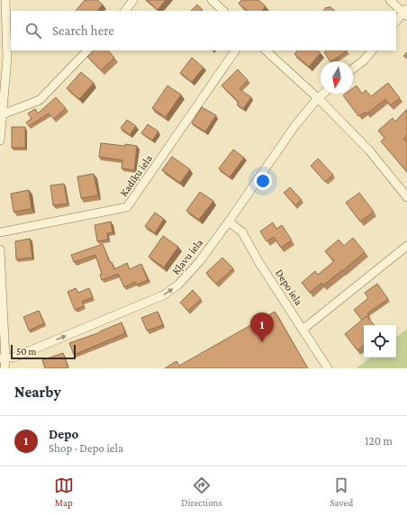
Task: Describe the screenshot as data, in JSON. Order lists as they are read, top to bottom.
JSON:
{
  "streets": {
    "street": ["Kadiķu iela", "Kļavu iela", "Depo iela"]
  },
  "crossings": [
    ["Kļavu iela", "Depo iela"]
  ],
  "one_way": ["Kļavu iela"],
  "scale_bar": "50 m",
  "north": "bottom",
  "page": {
    "search": "Search here",
    "pins": "1",
    "scale": "50 m",
    "heading": "Nearby",
    "list": [
      {
        "mark": "1",
        "name": "Depo",
        "note": "Shop · Depo iela",
        "value": "120 m"
      }
    ],
    "nav": ["Map", "Directions", "Saved"]
  }
}
